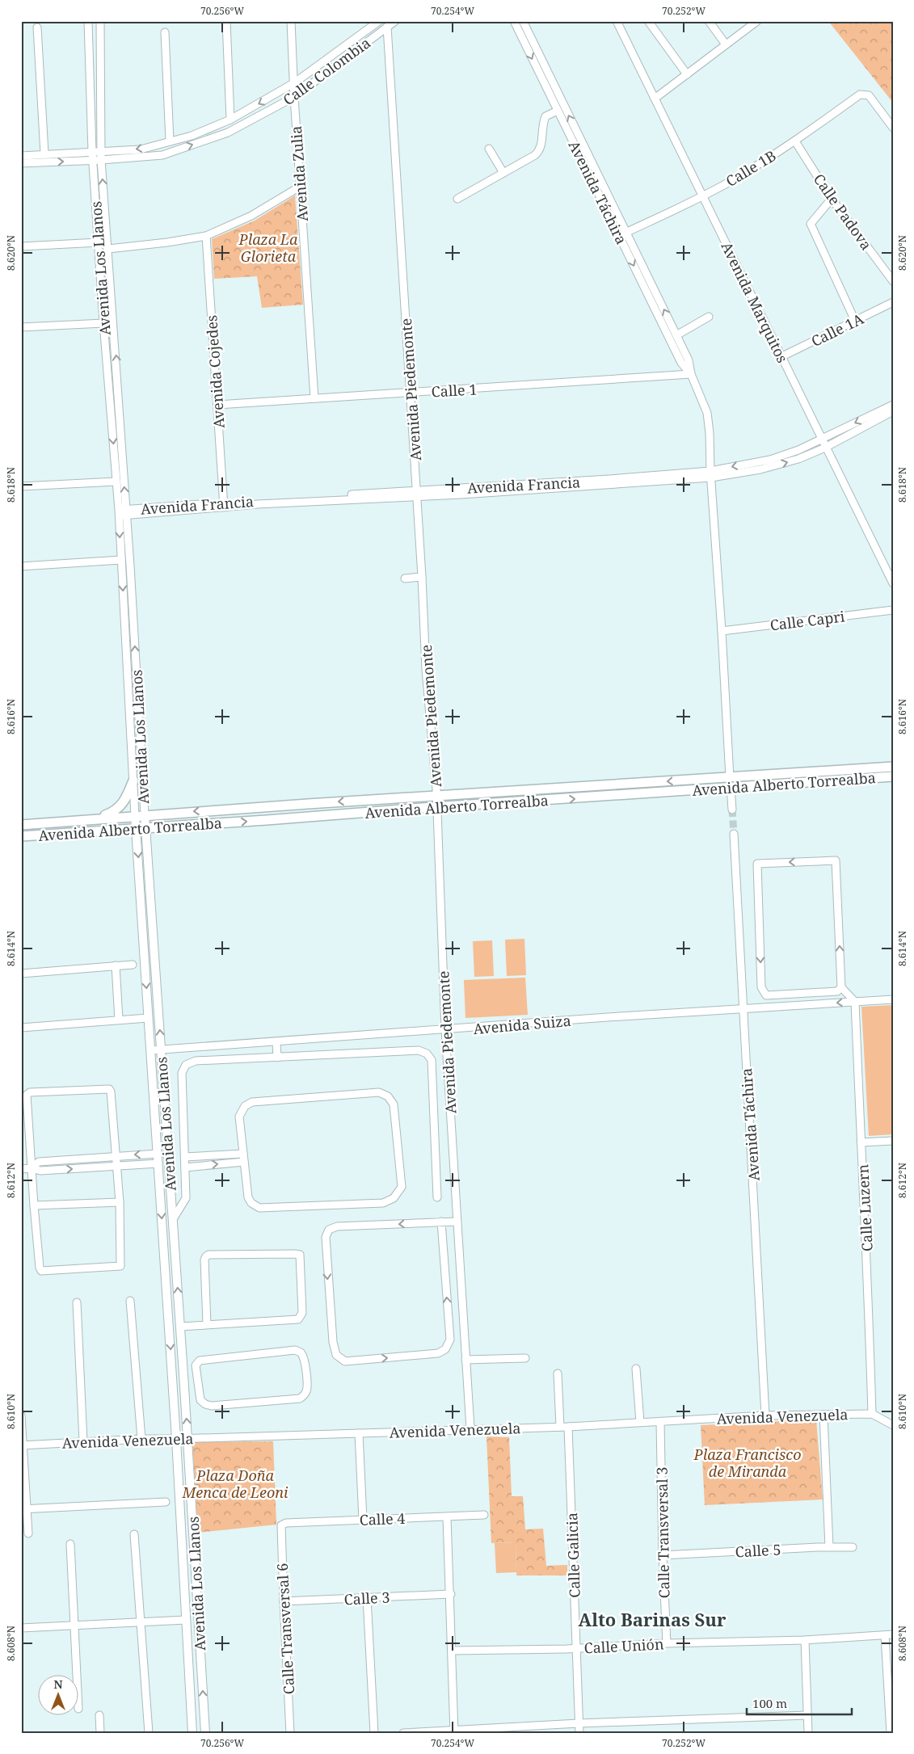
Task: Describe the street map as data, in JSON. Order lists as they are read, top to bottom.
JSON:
{
  "streets": {
    "main road": ["Avenida Alberto Torrealba"],
    "street": [
      "Calle Colombia",
      "Calle 1B",
      "Avenida Zulia",
      "Avenida Táchira",
      "Calle Padova",
      "Avenida Los Llanos",
      "Avenida Marquitos",
      "Calle 1A",
      "Avenida Cojedes",
      "Avenida Piedemonte",
      "Calle 1",
      "Avenida Francia",
      "Calle Capri",
      "Avenida Suiza",
      "Calle Luzern",
      "Avenida Venezuela",
      "Calle 4",
      "Calle Transversal 3",
      "Calle 5",
      "Calle Galicia",
      "Calle 3",
      "Calle Transversal 6",
      "Calle Unión"
    ]
  },
  "crossings": [
    ["Calle Colombia", "Avenida Zulia"],
    ["Calle Colombia", "Avenida Los Llanos"],
    ["Calle Colombia", "Avenida Piedemonte"],
    ["Calle 1B", "Calle Padova"],
    ["Calle 1B", "Avenida Marquitos"],
    ["Avenida Zulia", "Calle 1"],
    ["Avenida Táchira", "Avenida Suiza"],
    ["Avenida Táchira", "Avenida Venezuela"],
    ["Avenida Los Llanos", "Avenida Francia"],
    ["Avenida Los Llanos", "Avenida Alberto Torrealba"],
    ["Avenida Los Llanos", "Avenida Suiza"],
    ["Avenida Los Llanos", "Avenida Venezuela"],
    ["Avenida Marquitos", "Calle 1A"],
    ["Avenida Marquitos", "Avenida Francia"],
    ["Avenida Cojedes", "Calle 1"],
    ["Avenida Cojedes", "Avenida Francia"],
    ["Avenida Piedemonte", "Calle 1"],
    ["Avenida Piedemonte", "Avenida Francia"],
    ["Avenida Piedemonte", "Avenida Alberto Torrealba"],
    ["Avenida Piedemonte", "Avenida Suiza"],
    ["Avenida Piedemonte", "Avenida Venezuela"],
    ["Avenida Suiza", "Calle Luzern"],
    ["Calle Luzern", "Avenida Venezuela"],
    ["Avenida Venezuela", "Calle Transversal 3"],
    ["Avenida Venezuela", "Calle Galicia"],
    ["Calle 4", "Calle Transversal 6"],
    ["Calle Transversal 3", "Calle 5"],
    ["Calle Transversal 3", "Calle Unión"],
    ["Calle Galicia", "Calle Unión"],
    ["Calle 3", "Calle Transversal 6"]
  ],
  "districts": ["Alto Barinas Sur"],
  "parks": ["Plaza La Glorieta", "Plaza Francisco de Miranda", "Plaza Doña Menca de Leoni"],
  "scale_bar": "100 m",
  "north": "top",
  "coordinates": [
    "70.256°W",
    "70.254°W",
    "70.252°W",
    "8.620°N",
    "8.618°N",
    "8.616°N",
    "8.614°N",
    "8.612°N",
    "8.610°N",
    "8.608°N"
  ]
}
